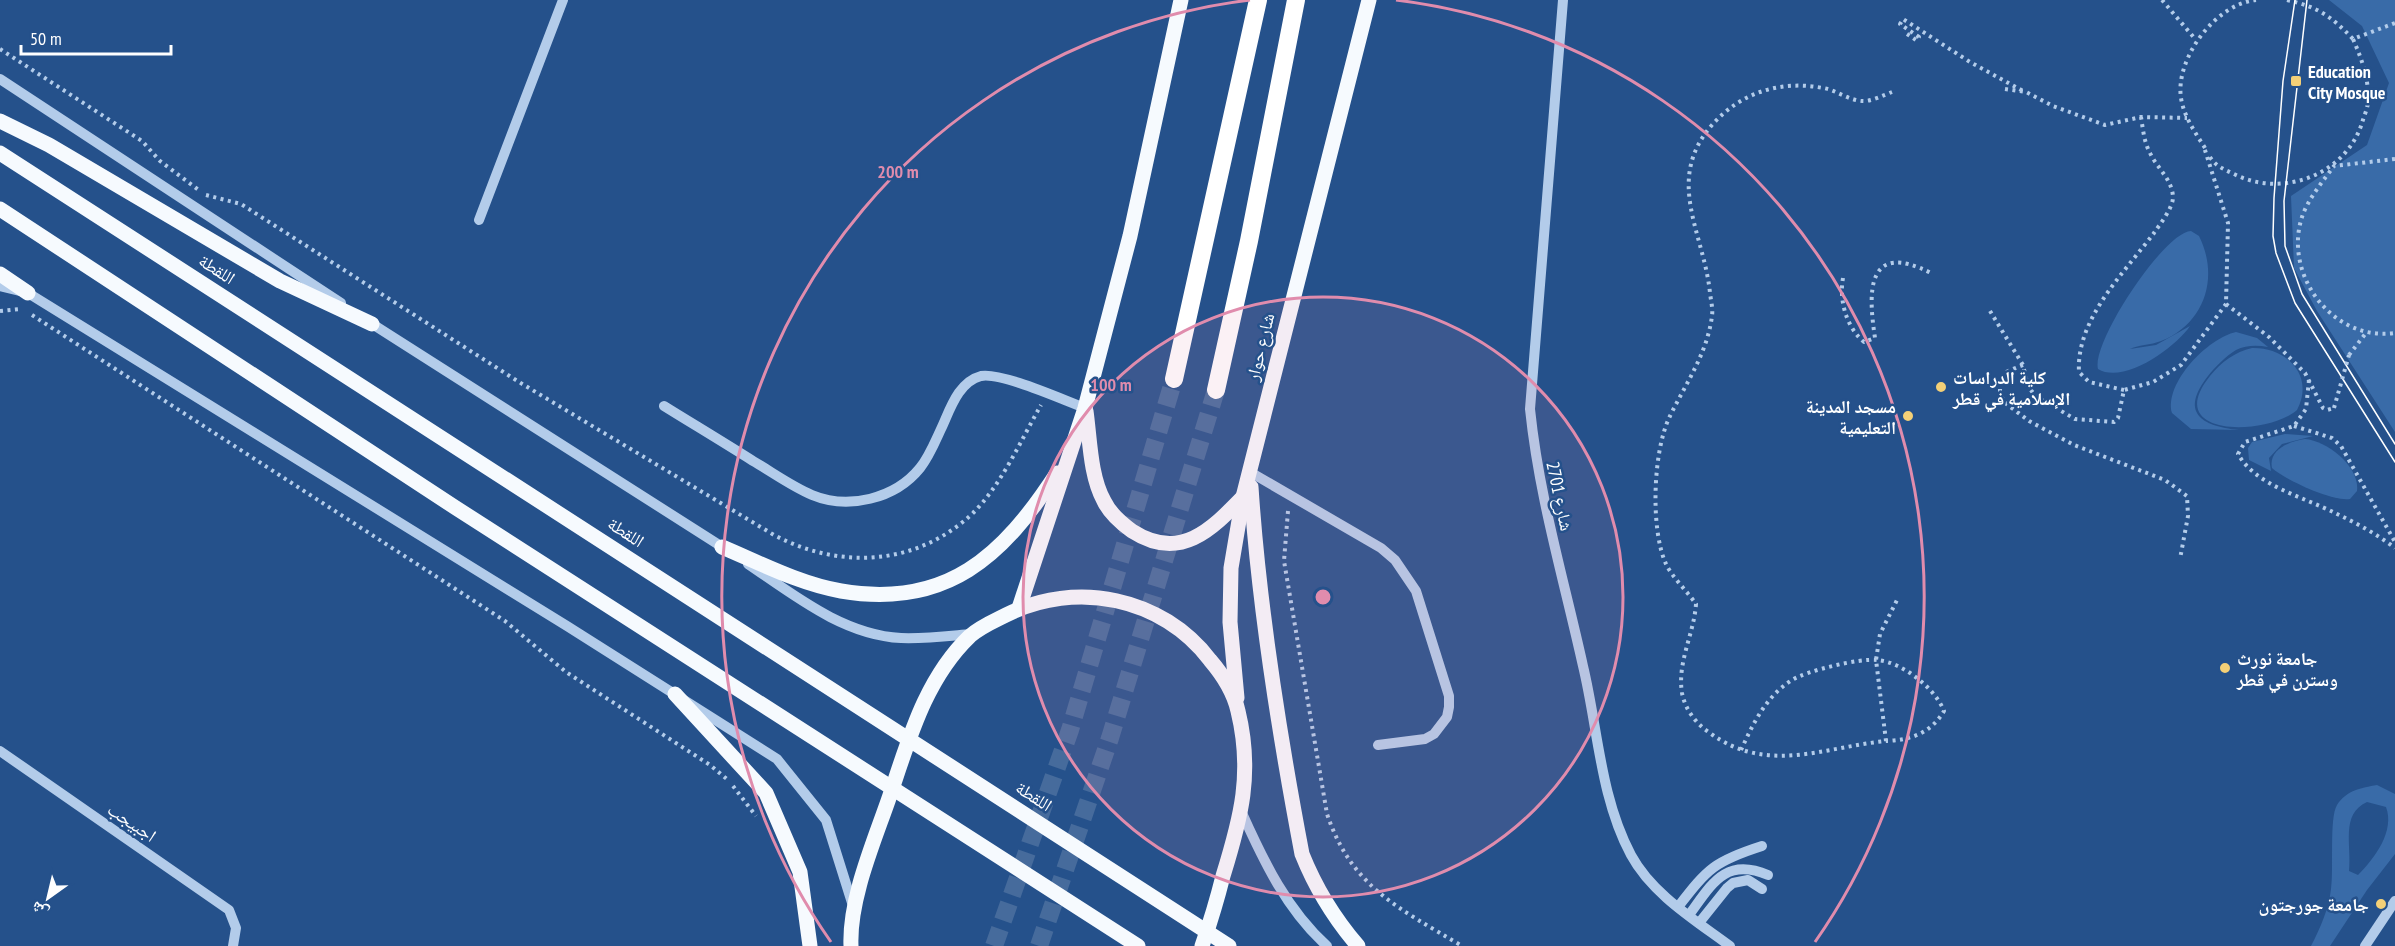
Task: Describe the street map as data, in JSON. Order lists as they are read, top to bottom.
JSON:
{
  "streets": {
    "highway": ["شارع حوار"],
    "main road": ["اللقطة"],
    "street": ["شارع 2701", "اجبيجب"]
  },
  "places": {
    "transit": ["Education City Mosque"],
    "other": [
      "كلية الدراسات الإسلامية في قطر",
      "مسجد المدينة التعليمية",
      "جامعة نورث وسترن في قطر",
      "جامعة جورجتون"
    ]
  },
  "scale_bar": "50 m",
  "north": "bottom left",
  "rings": ["200 m", "100 m"]
}
